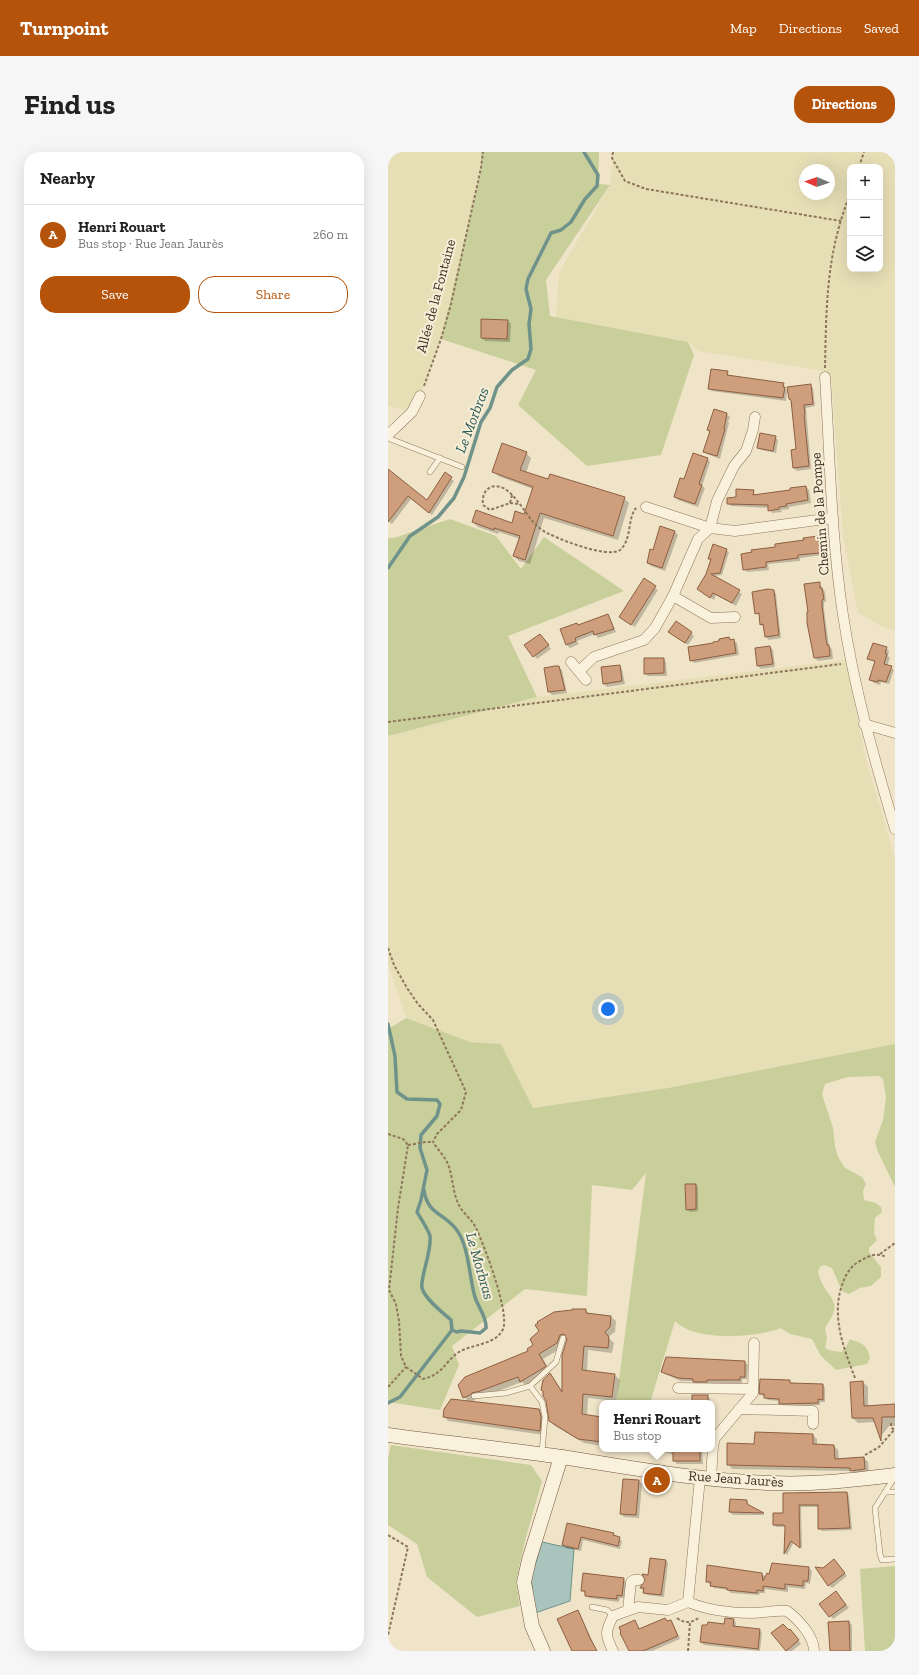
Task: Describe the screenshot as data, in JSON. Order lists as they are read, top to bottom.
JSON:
{
  "streets": {
    "main road": ["Rue Jean Jaurès"],
    "street": ["Chemin de la Pompe"],
    "path": ["Allée de la Fontaine"]
  },
  "water": ["Le Morbras"],
  "north": "left",
  "page": {
    "header": "Turnpoint",
    "nav": ["Map", "Directions", "Saved"],
    "buttons": [
      "Directions",
      ["Save", "Share"]
    ],
    "title": "Find us",
    "heading": "Nearby",
    "map_buttons": ["+", "−"],
    "list": [
      {
        "mark": "A",
        "name": "Henri Rouart",
        "note": "Bus stop · Rue Jean Jaurès",
        "value": "260 m"
      }
    ],
    "popup": ["Henri Rouart", "Bus stop"],
    "pins": "A"
  }
}
